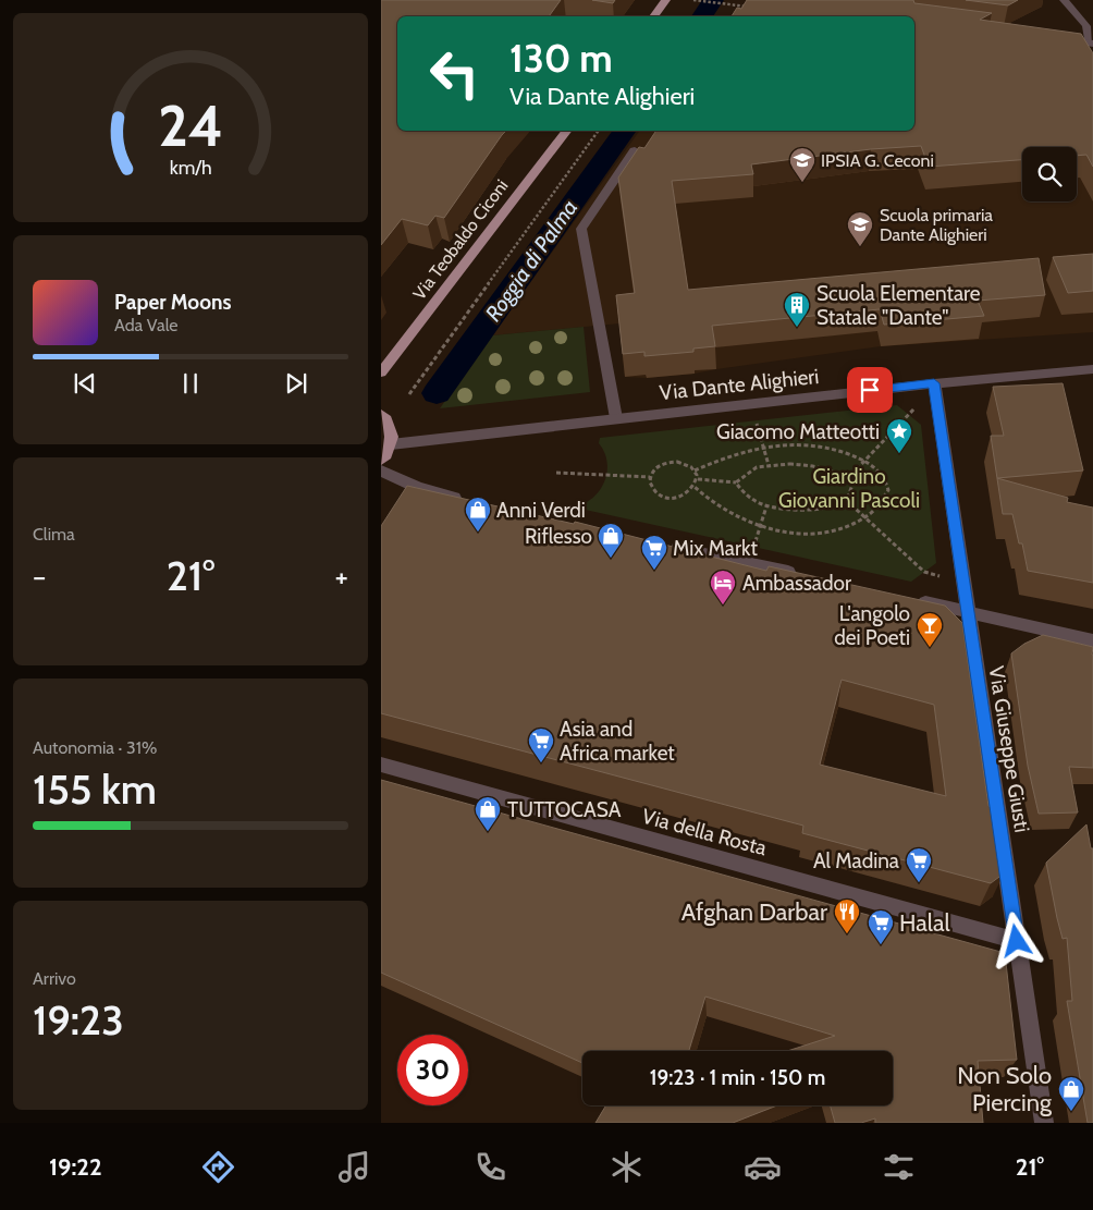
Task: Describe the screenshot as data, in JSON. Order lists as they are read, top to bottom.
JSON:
{
  "streets": {
    "main road": ["Via Teobaldo Ciconi"],
    "street": ["Via Dante Alighieri", "Via Giuseppe Giusti", "Via della Rosta"]
  },
  "crossings": [
    ["Via Dante Alighieri", "Via Giuseppe Giusti"],
    ["Via Giuseppe Giusti", "Via della Rosta"]
  ],
  "water": ["Roggia di Palma"],
  "parks": ["Giardino Giovanni Pascoli"],
  "places": {
    "school or university": ["IPSIA G. Ceconi", "Scuola primaria Dante Alighieri"],
    "building": ["Scuola Elementare Statale \"Dante\""],
    "place": ["Giacomo Matteotti"],
    "shop": [
      "Anni Verdi",
      "Riflesso",
      "TUTTOCASA",
      "Non Solo Piercing"
    ],
    "supermarket": [
      "Mix Markt",
      "Asia and Africa market",
      "Al Madina",
      "Halal"
    ],
    "hotel": ["Ambassador"],
    "bar": ["L'angolo dei Poeti"],
    "restaurant": ["Afghan Darbar"]
  },
  "page": {
    "turn": ["130 m", "Via Dante Alighieri"],
    "song": ["Paper Moons", "Ada Vale"],
    "tile": [
      "Clima",
      ["Autonomia · 31%", "155 km"],
      ["Arrivo", "19:23"]
    ],
    "heat": ["−", "21°", "+"],
    "limit": "30",
    "trip": "19:23 · 1 min · 150 m",
    "tabs": ["19:22", "21°"],
    "gauge": ["24", "km/h"]
  }
}
